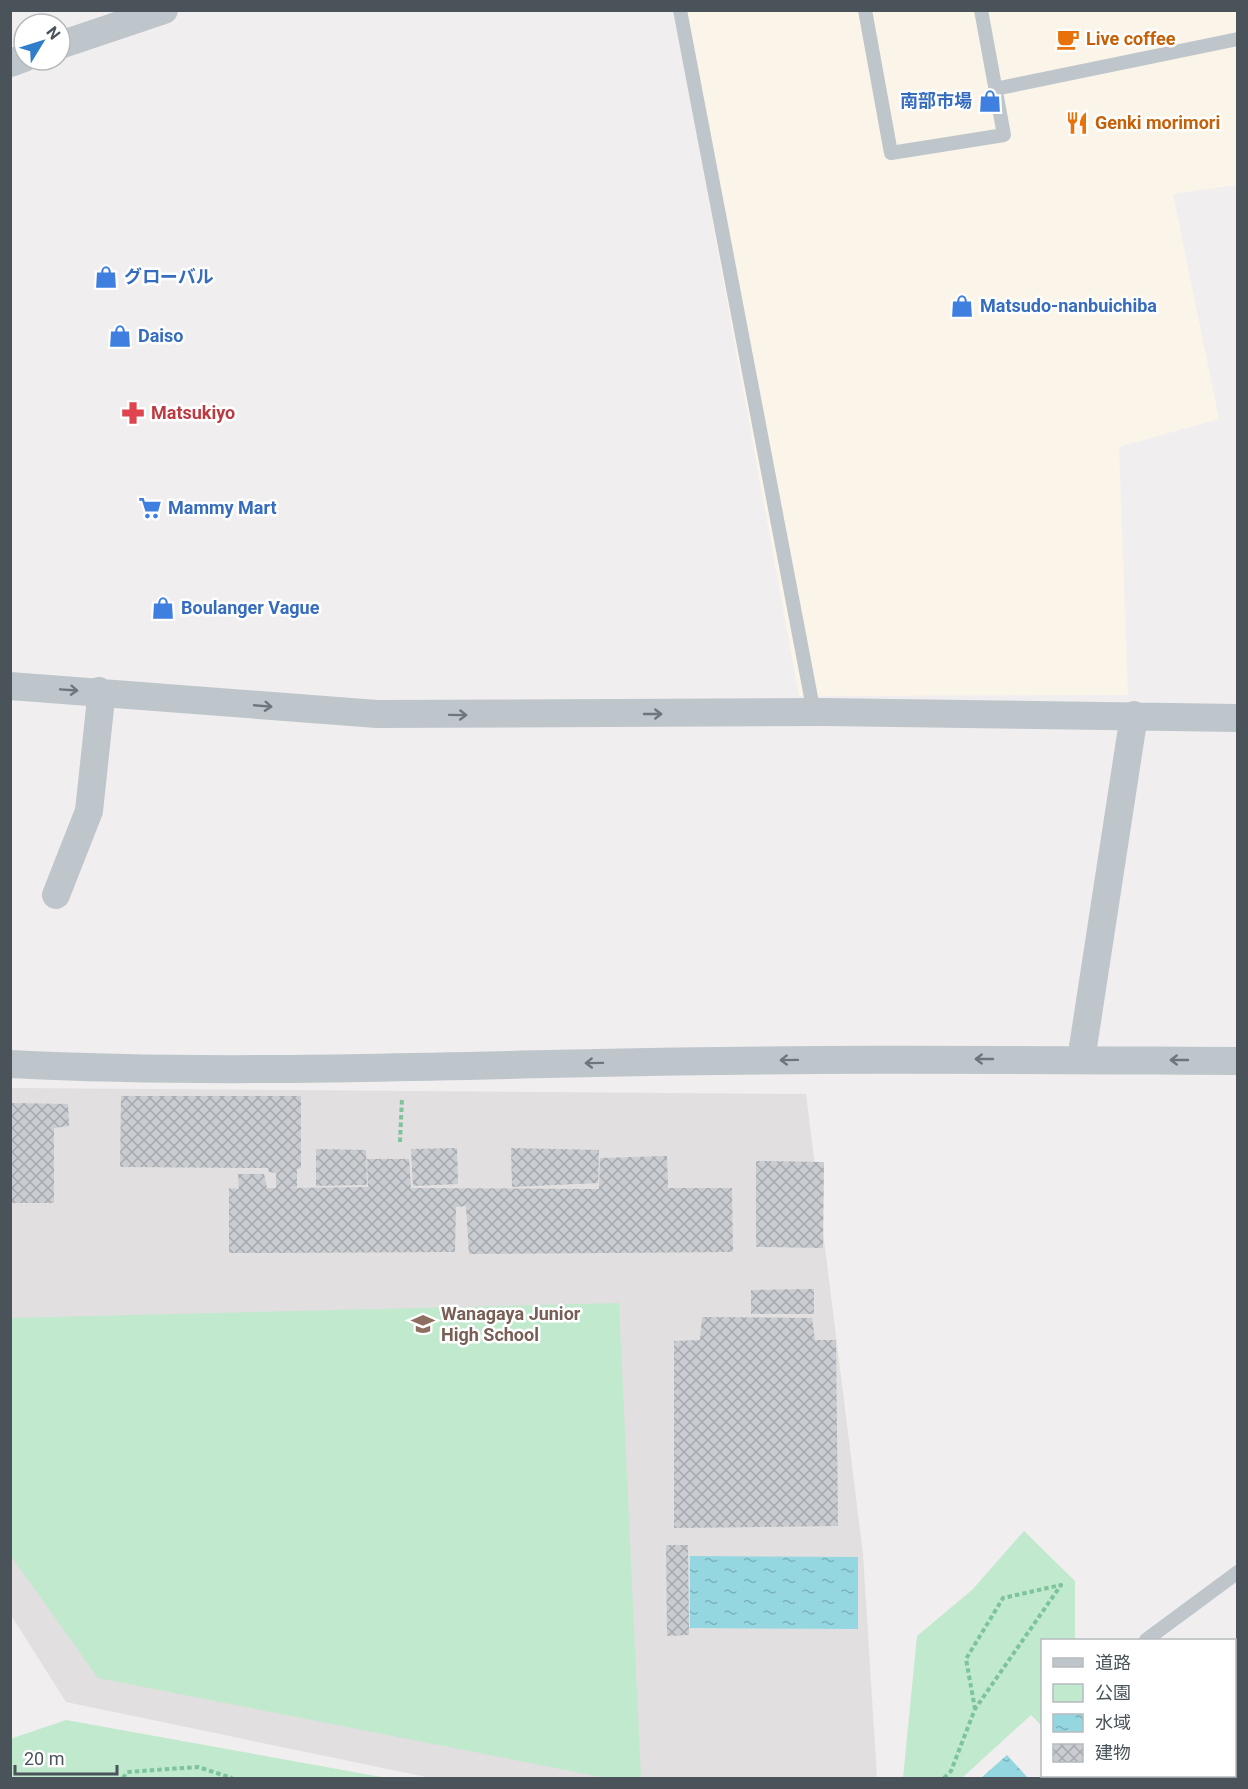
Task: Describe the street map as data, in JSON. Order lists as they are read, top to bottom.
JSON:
{
  "places": {
    "cafe": ["Live coffee"],
    "shop": [
      "南部市場",
      "グローバル",
      "Matsudo-nanbuichiba",
      "Daiso",
      "Boulanger Vague"
    ],
    "restaurant": ["Genki morimori"],
    "pharmacy": ["Matsukiyo"],
    "supermarket": ["Mammy Mart"],
    "school or university": ["Wanagaya Junior High School"]
  },
  "legend": [
    "道路",
    "公園",
    "水域",
    "建物"
  ],
  "scale_bar": "20 m",
  "north": "top right"
}
